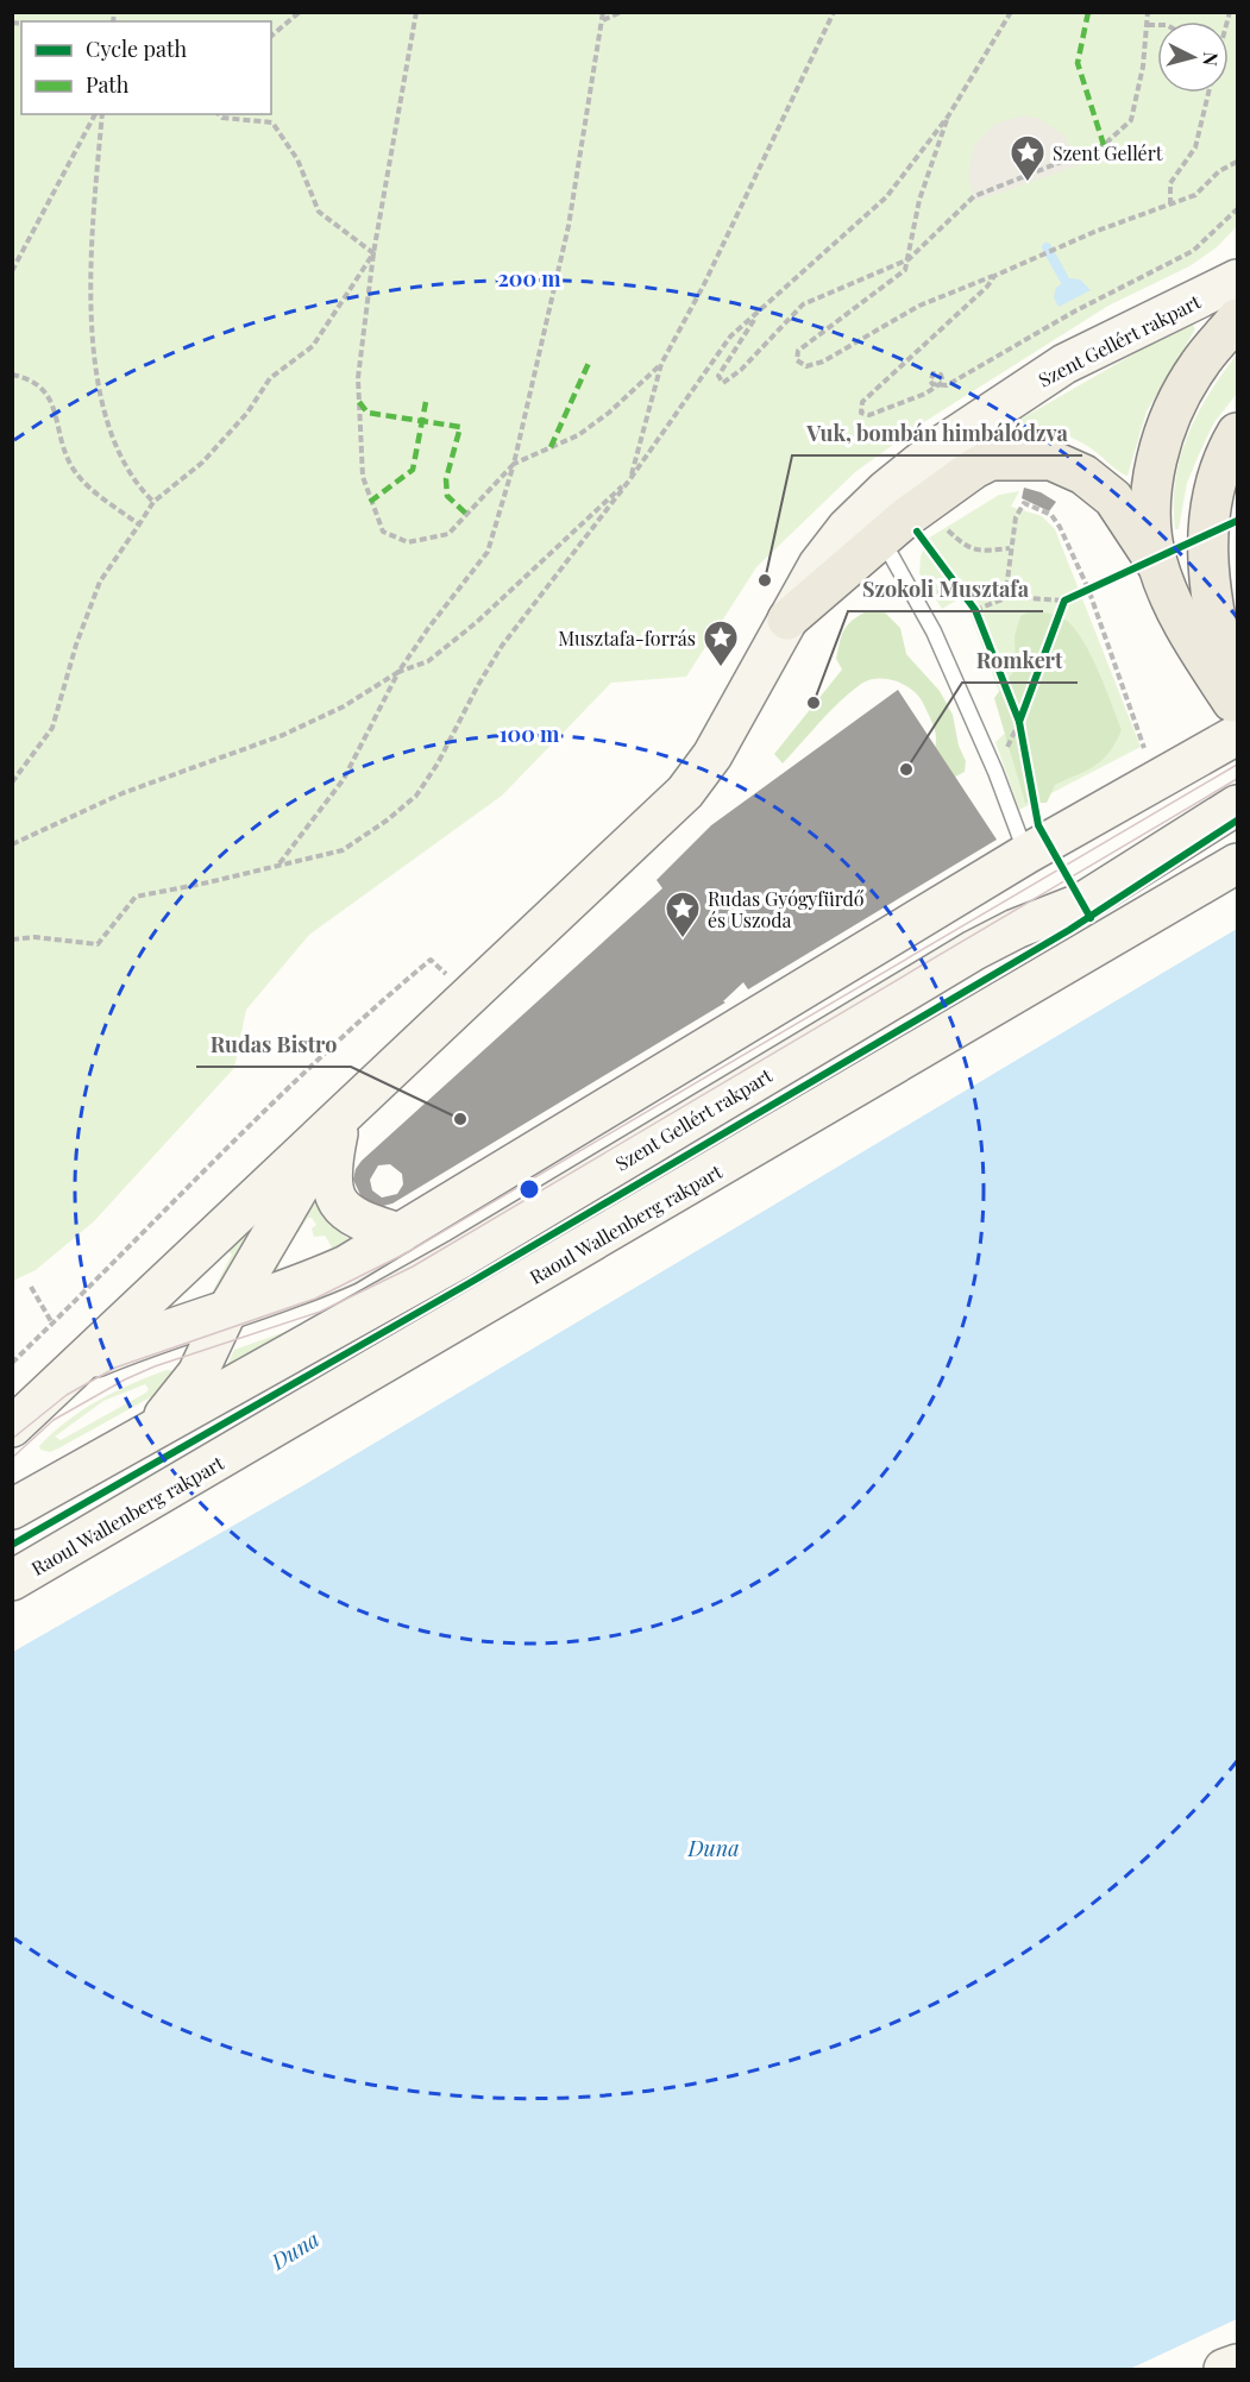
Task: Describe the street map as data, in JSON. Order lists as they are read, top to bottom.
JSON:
{
  "streets": {
    "main road": ["Szent Gellért rakpart", "Raoul Wallenberg rakpart"]
  },
  "water": ["Duna"],
  "places": {
    "place": ["Szent Gellért", "Musztafa-forrás", "Rudas Gyógyfürdő és Uszoda"],
    "other": [
      "Vuk, bombán himbálódzva",
      "Szokoli Musztafa",
      "Romkert",
      "Rudas Bistro"
    ]
  },
  "legend": ["Cycle path", "Path"],
  "north": "right",
  "rings": ["200 m", "100 m"]
}
